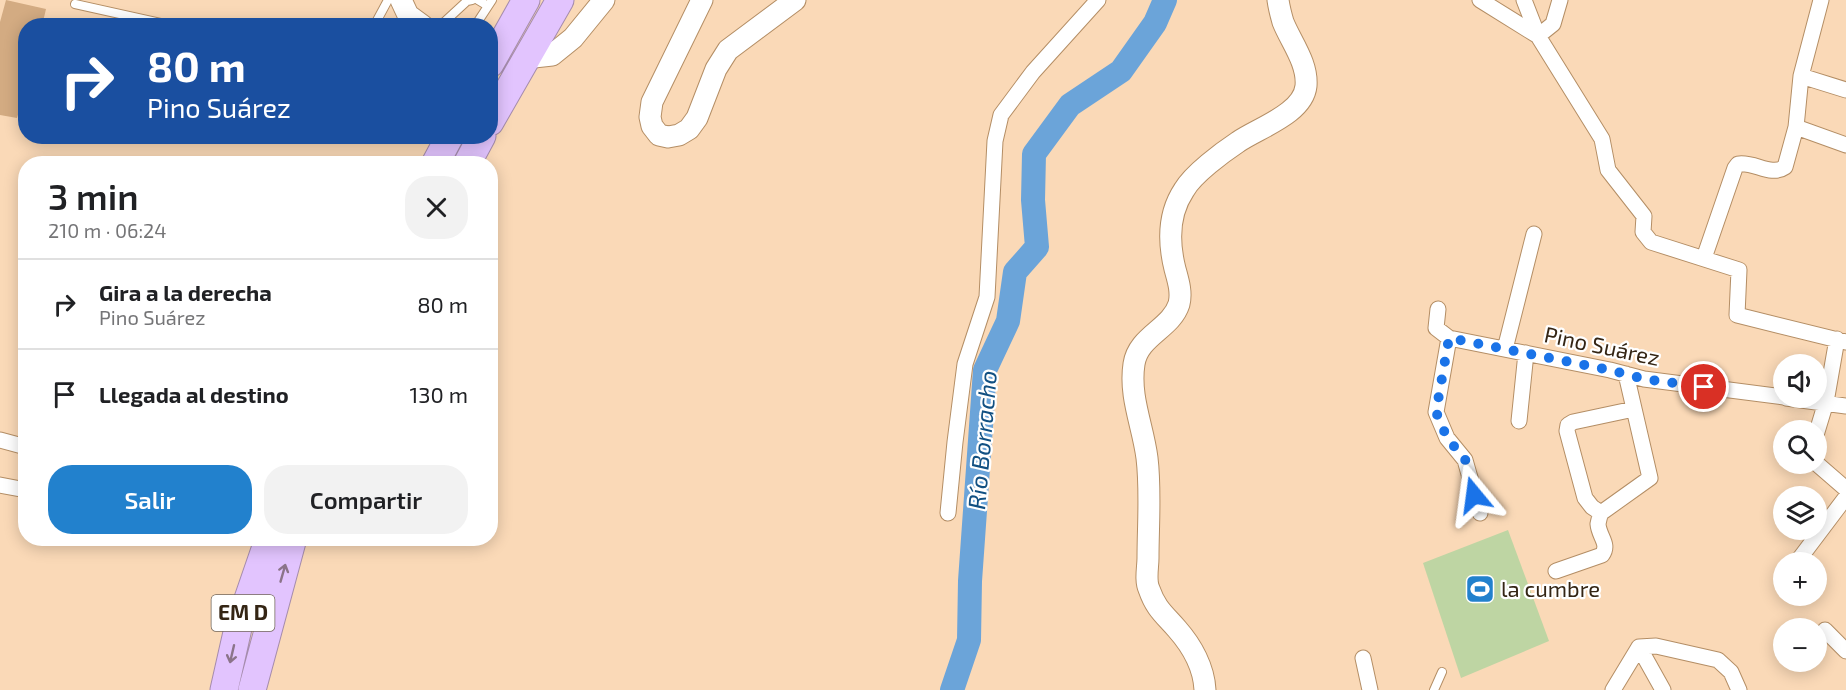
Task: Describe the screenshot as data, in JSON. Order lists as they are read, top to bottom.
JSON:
{
  "streets": {
    "highway": ["EM D"],
    "street": ["Pino Suárez"]
  },
  "water": ["Río Borracho"],
  "places": {
    "sports": ["la cumbre"]
  },
  "page": {
    "turn": ["80 m", "Pino Suárez"],
    "heading": ["3 min", "210 m · 06:24"],
    "list": [
      {
        "name": "Gira a la derecha",
        "note": "Pino Suárez",
        "value": "80 m"
      },
      {
        "name": "Llegada al destino",
        "value": "130 m"
      }
    ],
    "map_buttons": ["+", "−"],
    "buttons": ["Salir", "Compartir"]
  }
}
